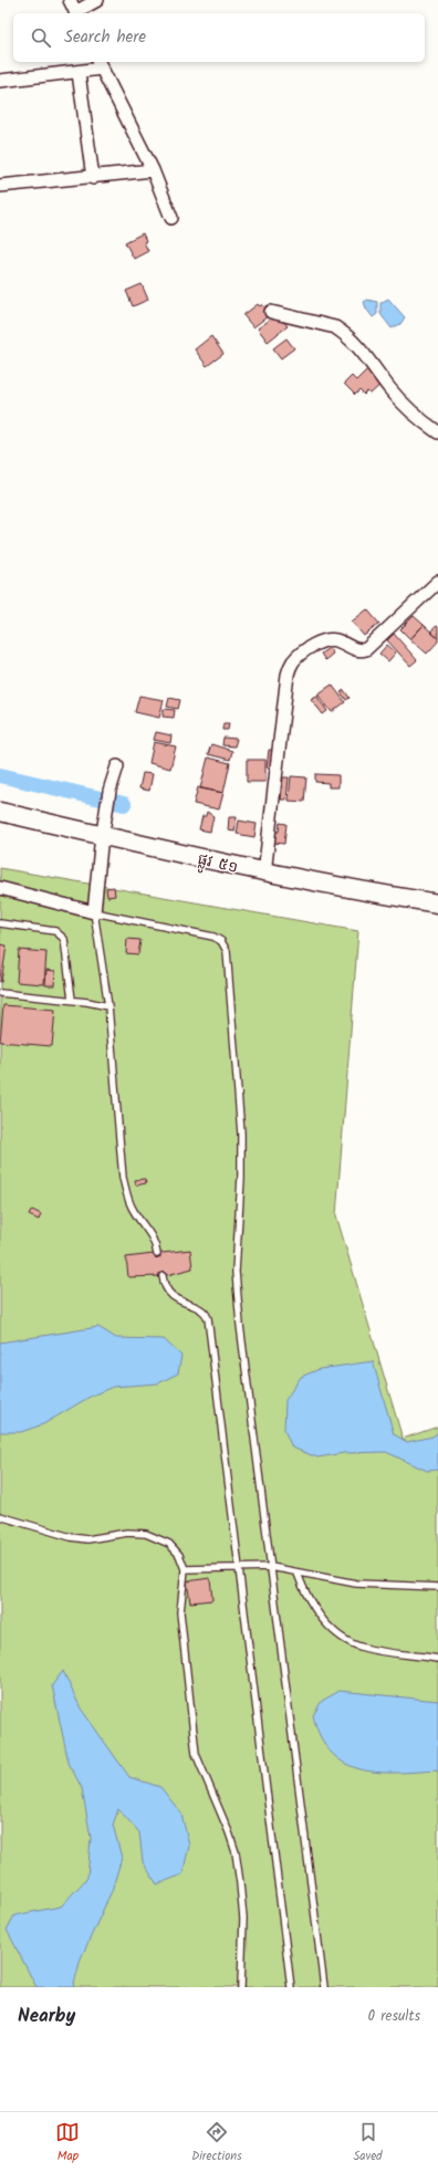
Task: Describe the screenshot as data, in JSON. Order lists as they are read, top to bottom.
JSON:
{
  "streets": {
    "main road": ["ផ្លូវ ៥១"]
  },
  "page": {
    "search": "Search here",
    "heading": ["Nearby", "0 results"],
    "nav": ["Map", "Directions", "Saved"]
  }
}
